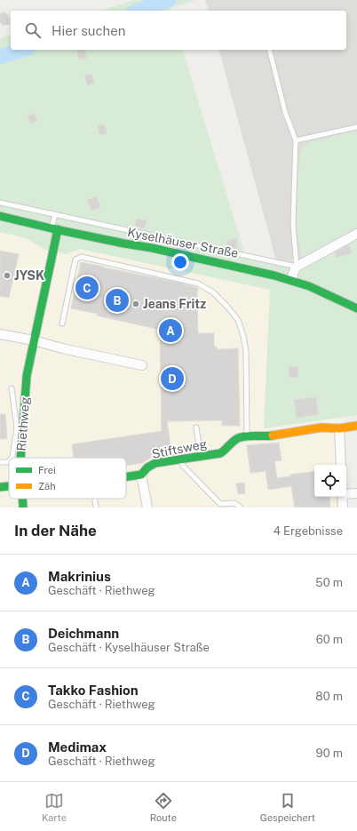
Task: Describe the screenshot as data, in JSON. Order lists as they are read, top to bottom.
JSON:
{
  "streets": {
    "street": ["Kyselhäuser Straße", "Riethweg", "Stiftsweg"]
  },
  "crossings": [
    ["Kyselhäuser Straße", "Riethweg"]
  ],
  "places": ["JYSK", "Jeans Fritz"],
  "legend": ["Frei", "Zäh"],
  "page": {
    "search": "Hier suchen",
    "pins": [
      "C",
      "B",
      "A",
      "D"
    ],
    "heading": ["In der Nähe", "4 Ergebnisse"],
    "list": [
      {
        "mark": "A",
        "name": "Makrinius",
        "note": "Geschäft · Riethweg",
        "value": "50 m"
      },
      {
        "mark": "B",
        "name": "Deichmann",
        "note": "Geschäft · Kyselhäuser Straße",
        "value": "60 m"
      },
      {
        "mark": "C",
        "name": "Takko Fashion",
        "note": "Geschäft · Riethweg",
        "value": "80 m"
      },
      {
        "mark": "D",
        "name": "Medimax",
        "note": "Geschäft · Riethweg",
        "value": "90 m"
      }
    ],
    "nav": ["Karte", "Route", "Gespeichert"]
  }
}
